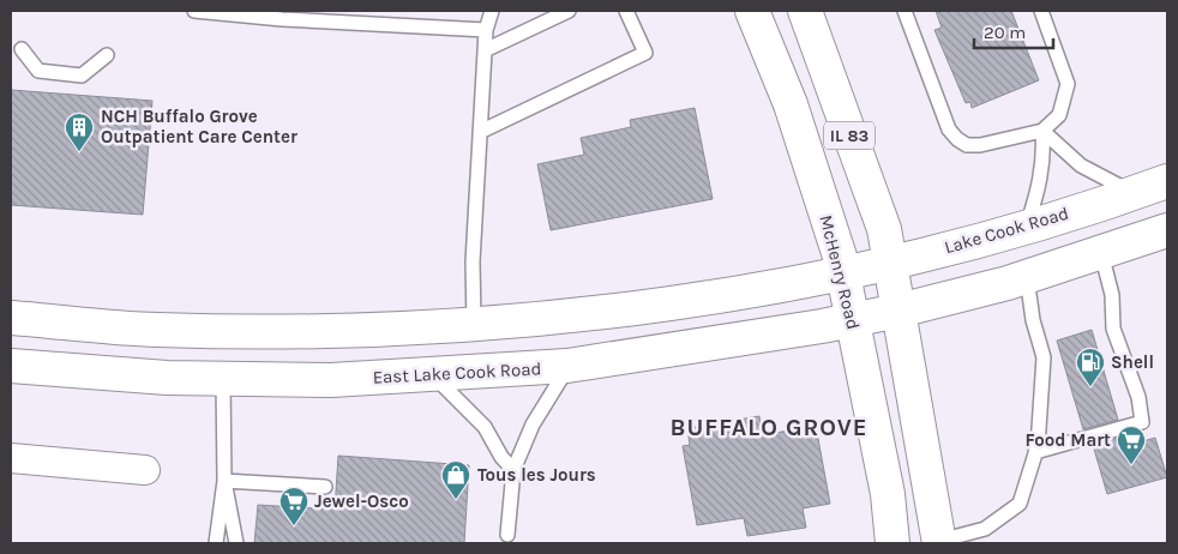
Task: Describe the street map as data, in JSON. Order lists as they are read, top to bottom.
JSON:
{
  "streets": {
    "main road": [
      "IL 83",
      "Lake Cook Road",
      "McHenry Road",
      "East Lake Cook Road"
    ]
  },
  "crossings": [
    ["IL 83", "Lake Cook Road"],
    ["IL 83", "East Lake Cook Road"],
    ["Lake Cook Road", "McHenry Road"],
    ["McHenry Road", "East Lake Cook Road"]
  ],
  "districts": ["BUFFALO GROVE"],
  "places": {
    "building": ["NCH Buffalo Grove Outpatient Care Center"],
    "fuel station": ["Shell"],
    "supermarket": ["Food Mart", "Jewel-Osco"],
    "shop": ["Tous les Jours"]
  },
  "scale_bar": "20 m"
}
